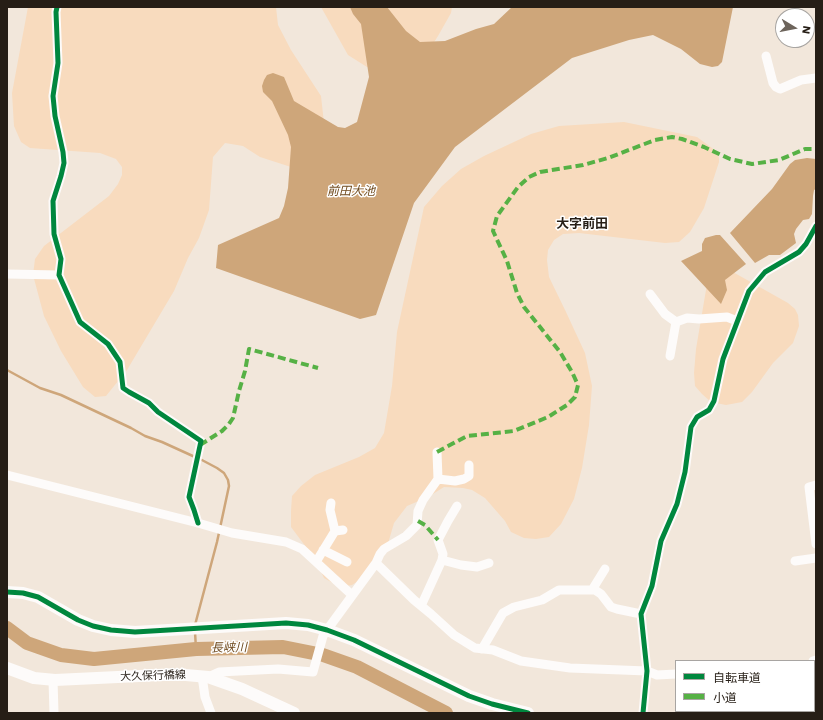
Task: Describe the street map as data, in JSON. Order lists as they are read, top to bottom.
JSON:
{
  "streets": {
    "street": ["大久保行橋線"]
  },
  "districts": ["大字前田"],
  "water": ["前田大池", "長峡川"],
  "legend": ["自転車道", "小道"],
  "north": "right"
}
